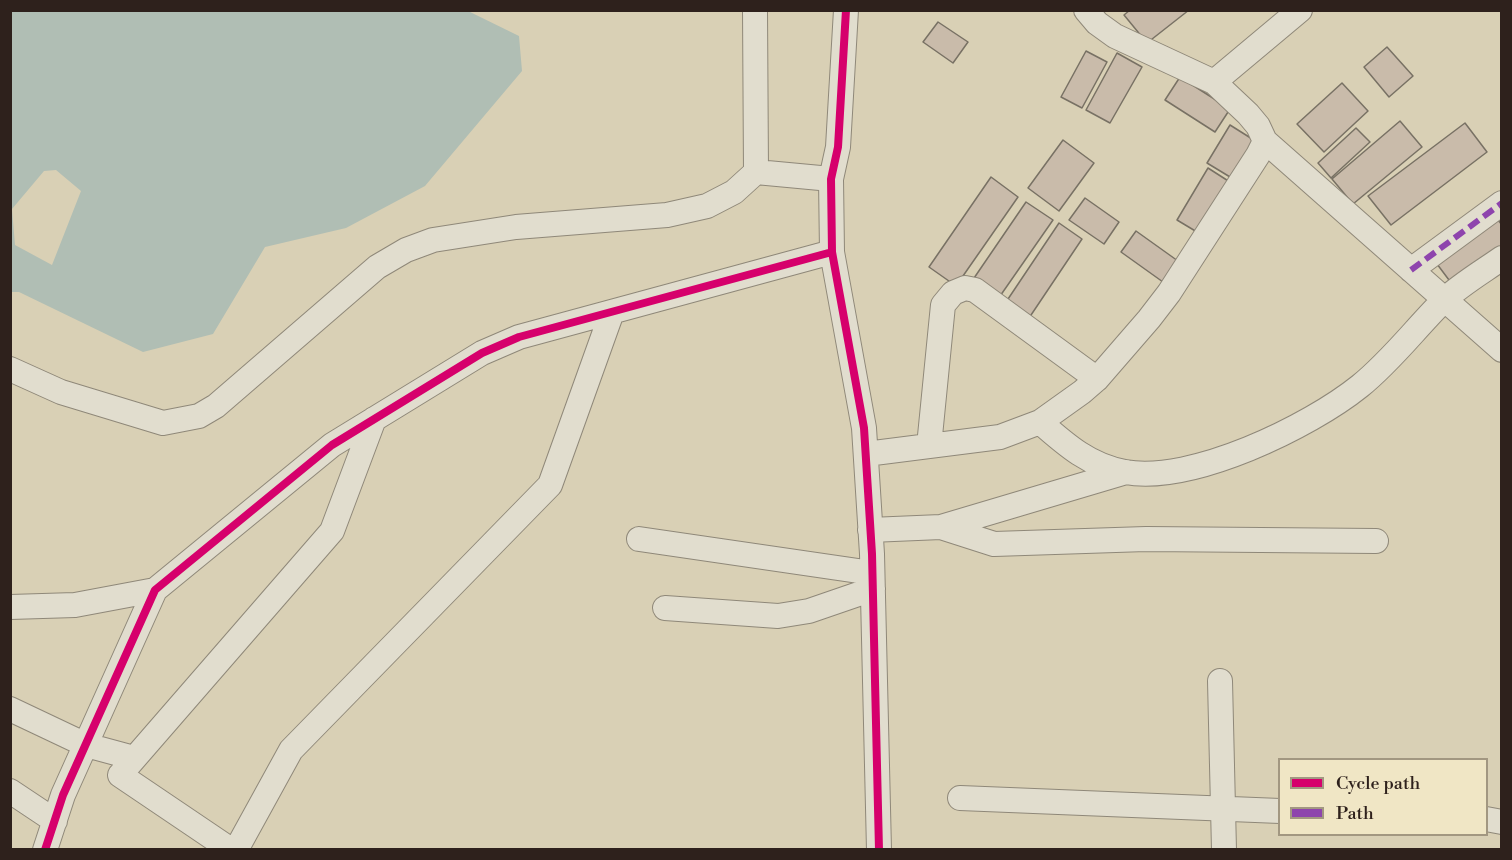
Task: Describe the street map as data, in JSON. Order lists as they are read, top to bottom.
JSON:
{
  "legend": ["Cycle path", "Path"]
}
